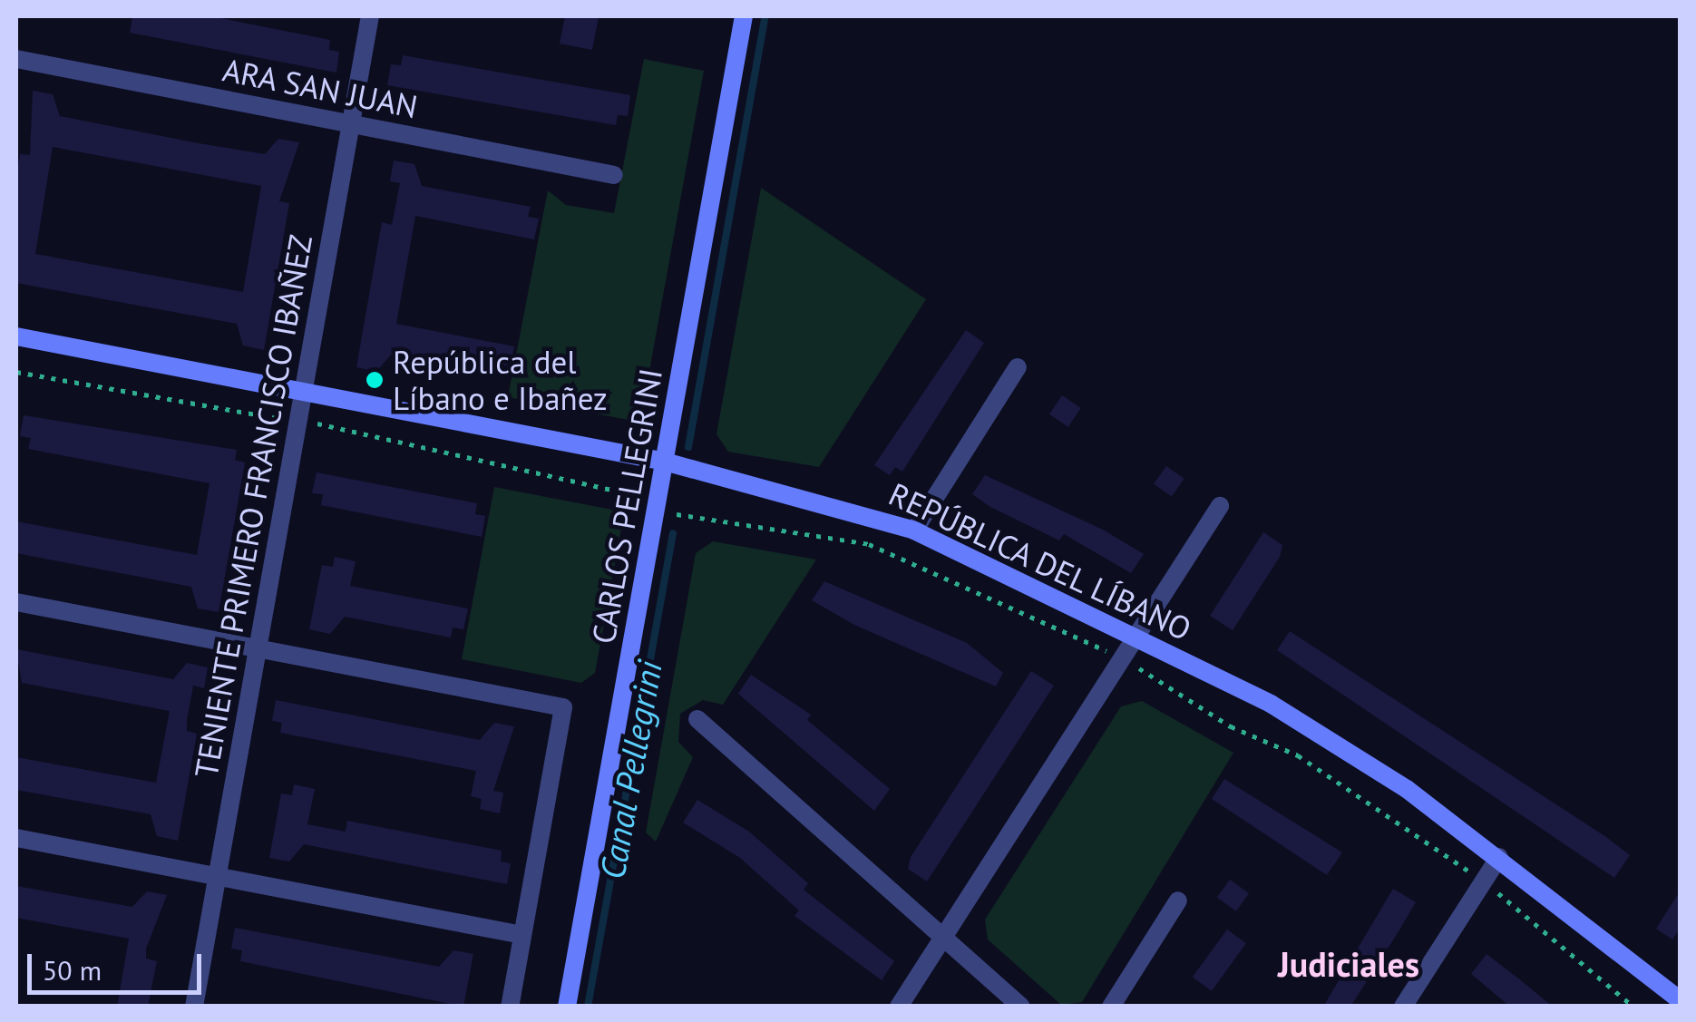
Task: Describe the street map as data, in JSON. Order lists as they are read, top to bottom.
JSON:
{
  "streets": {
    "street": [
      "ARA SAN JUAN",
      "TENIENTE PRIMERO FRANCISCO IBAÑEZ",
      "CARLOS PELLEGRINI",
      "REPÚBLICA DEL LÍBANO"
    ]
  },
  "crossings": [
    ["ARA SAN JUAN", "TENIENTE PRIMERO FRANCISCO IBAÑEZ"],
    ["TENIENTE PRIMERO FRANCISCO IBAÑEZ", "REPÚBLICA DEL LÍBANO"],
    ["CARLOS PELLEGRINI", "REPÚBLICA DEL LÍBANO"]
  ],
  "districts": ["Judiciales"],
  "water": ["Canal Pellegrini"],
  "places": ["República del Líbano e Ibañez"],
  "scale_bar": "50 m"
}
